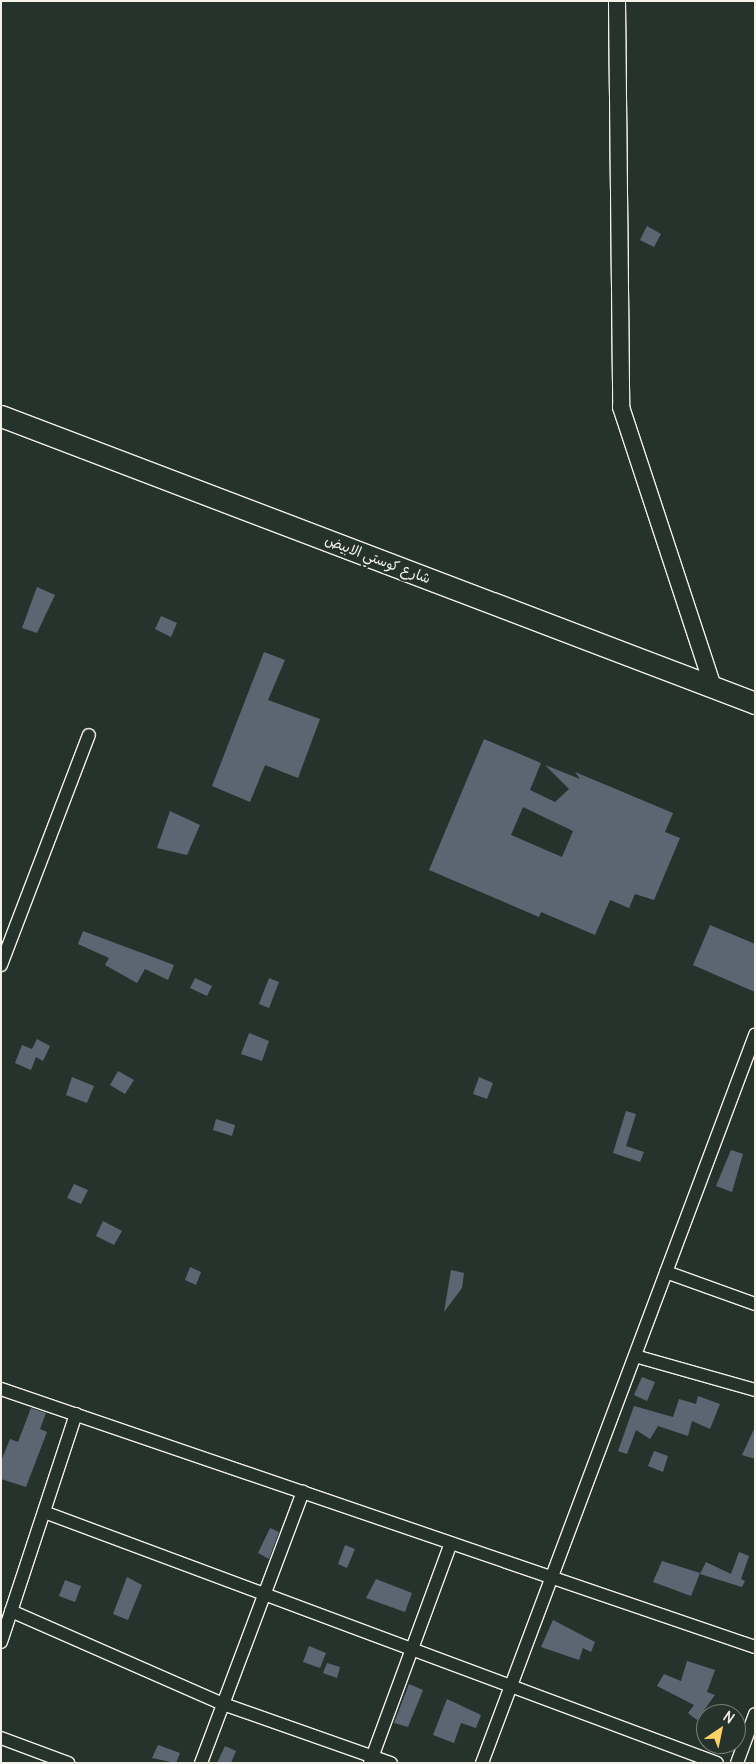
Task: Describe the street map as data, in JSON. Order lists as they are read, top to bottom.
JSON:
{
  "streets": {
    "highway": ["شارع كوستي الابيض"]
  },
  "north": "top right"
}
